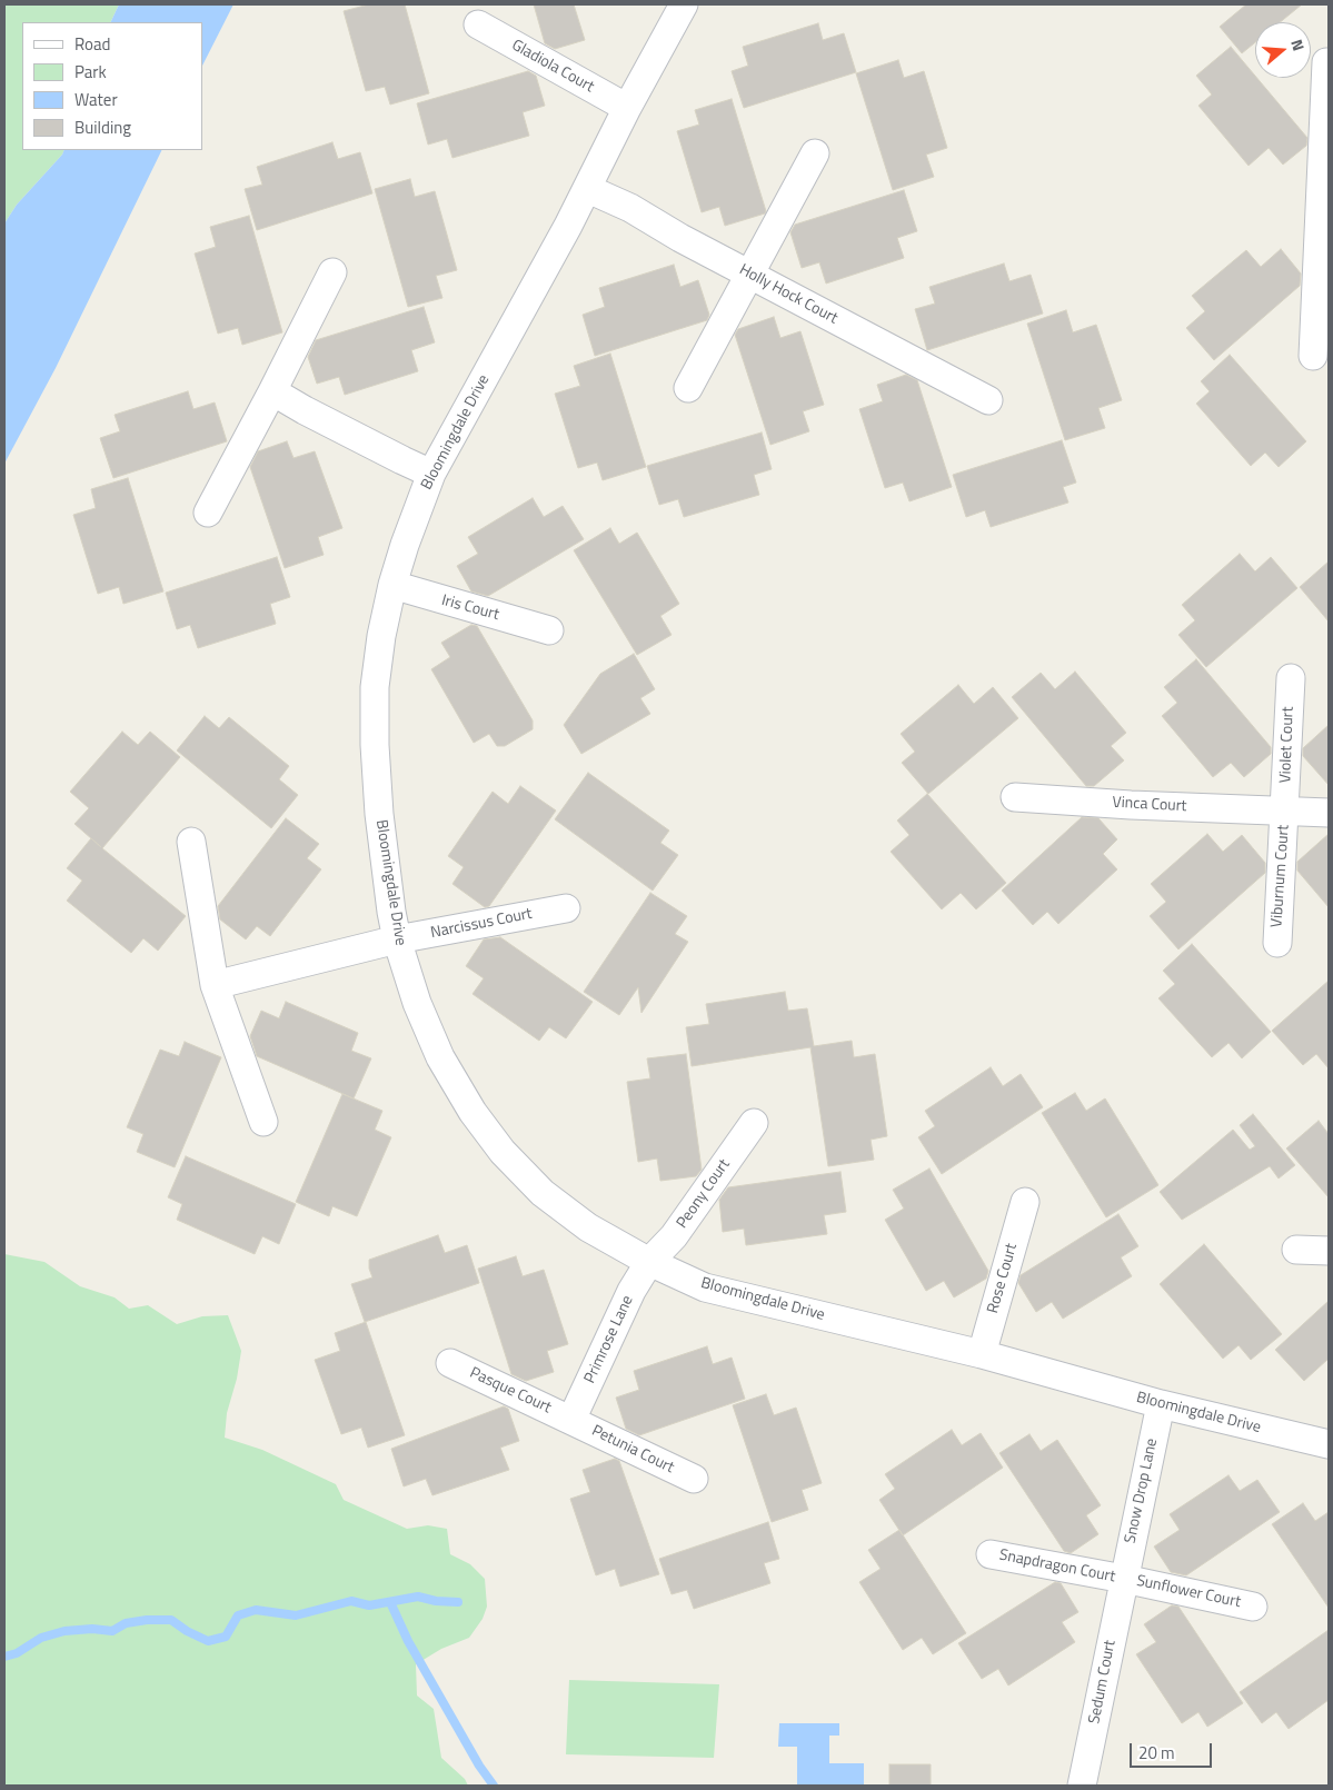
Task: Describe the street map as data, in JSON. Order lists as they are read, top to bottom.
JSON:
{
  "streets": {
    "street": [
      "Gladiola Court",
      "Holly Hock Court",
      "Bloomingdale Drive",
      "Iris Court",
      "Violet Court",
      "Vinca Court",
      "Viburnum Court",
      "Narcissus Court",
      "Peony Court",
      "Rose Court",
      "Primrose Lane",
      "Pasque Court",
      "Petunia Court",
      "Snow Drop Lane",
      "Snapdragon Court",
      "Sunflower Court",
      "Sedum Court"
    ]
  },
  "crossings": [
    ["Gladiola Court", "Bloomingdale Drive"],
    ["Holly Hock Court", "Bloomingdale Drive"],
    ["Bloomingdale Drive", "Iris Court"],
    ["Bloomingdale Drive", "Narcissus Court"],
    ["Bloomingdale Drive", "Peony Court"],
    ["Bloomingdale Drive", "Rose Court"],
    ["Bloomingdale Drive", "Primrose Lane"],
    ["Bloomingdale Drive", "Snow Drop Lane"],
    ["Violet Court", "Vinca Court"],
    ["Violet Court", "Viburnum Court"],
    ["Vinca Court", "Viburnum Court"],
    ["Peony Court", "Primrose Lane"],
    ["Primrose Lane", "Pasque Court"],
    ["Primrose Lane", "Petunia Court"],
    ["Pasque Court", "Petunia Court"],
    ["Snow Drop Lane", "Snapdragon Court"],
    ["Snow Drop Lane", "Sunflower Court"],
    ["Snow Drop Lane", "Sedum Court"],
    ["Snapdragon Court", "Sunflower Court"],
    ["Snapdragon Court", "Sedum Court"],
    ["Sunflower Court", "Sedum Court"]
  ],
  "legend": [
    "Road",
    "Park",
    "Water",
    "Building"
  ],
  "scale_bar": "20 m",
  "north": "right"
}
